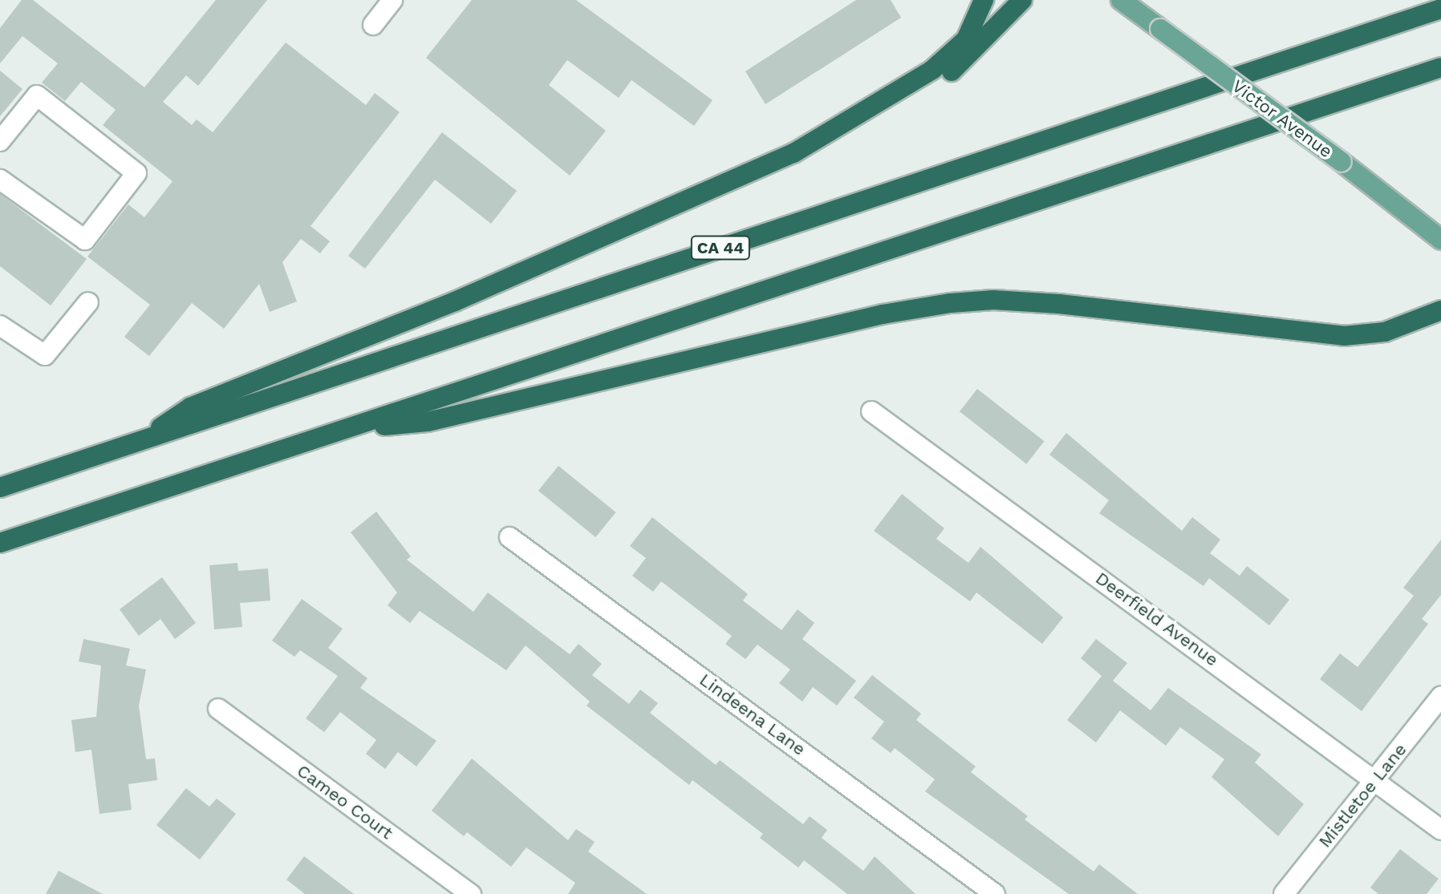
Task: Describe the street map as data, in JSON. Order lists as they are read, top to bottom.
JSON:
{
  "streets": {
    "highway": ["CA 44"],
    "main road": ["Victor Avenue"],
    "street": [
      "Deerfield Avenue",
      "Lindeena Lane",
      "Mistletoe Lane",
      "Cameo Court"
    ]
  },
  "crossings": [
    ["Deerfield Avenue", "Mistletoe Lane"]
  ]
}
